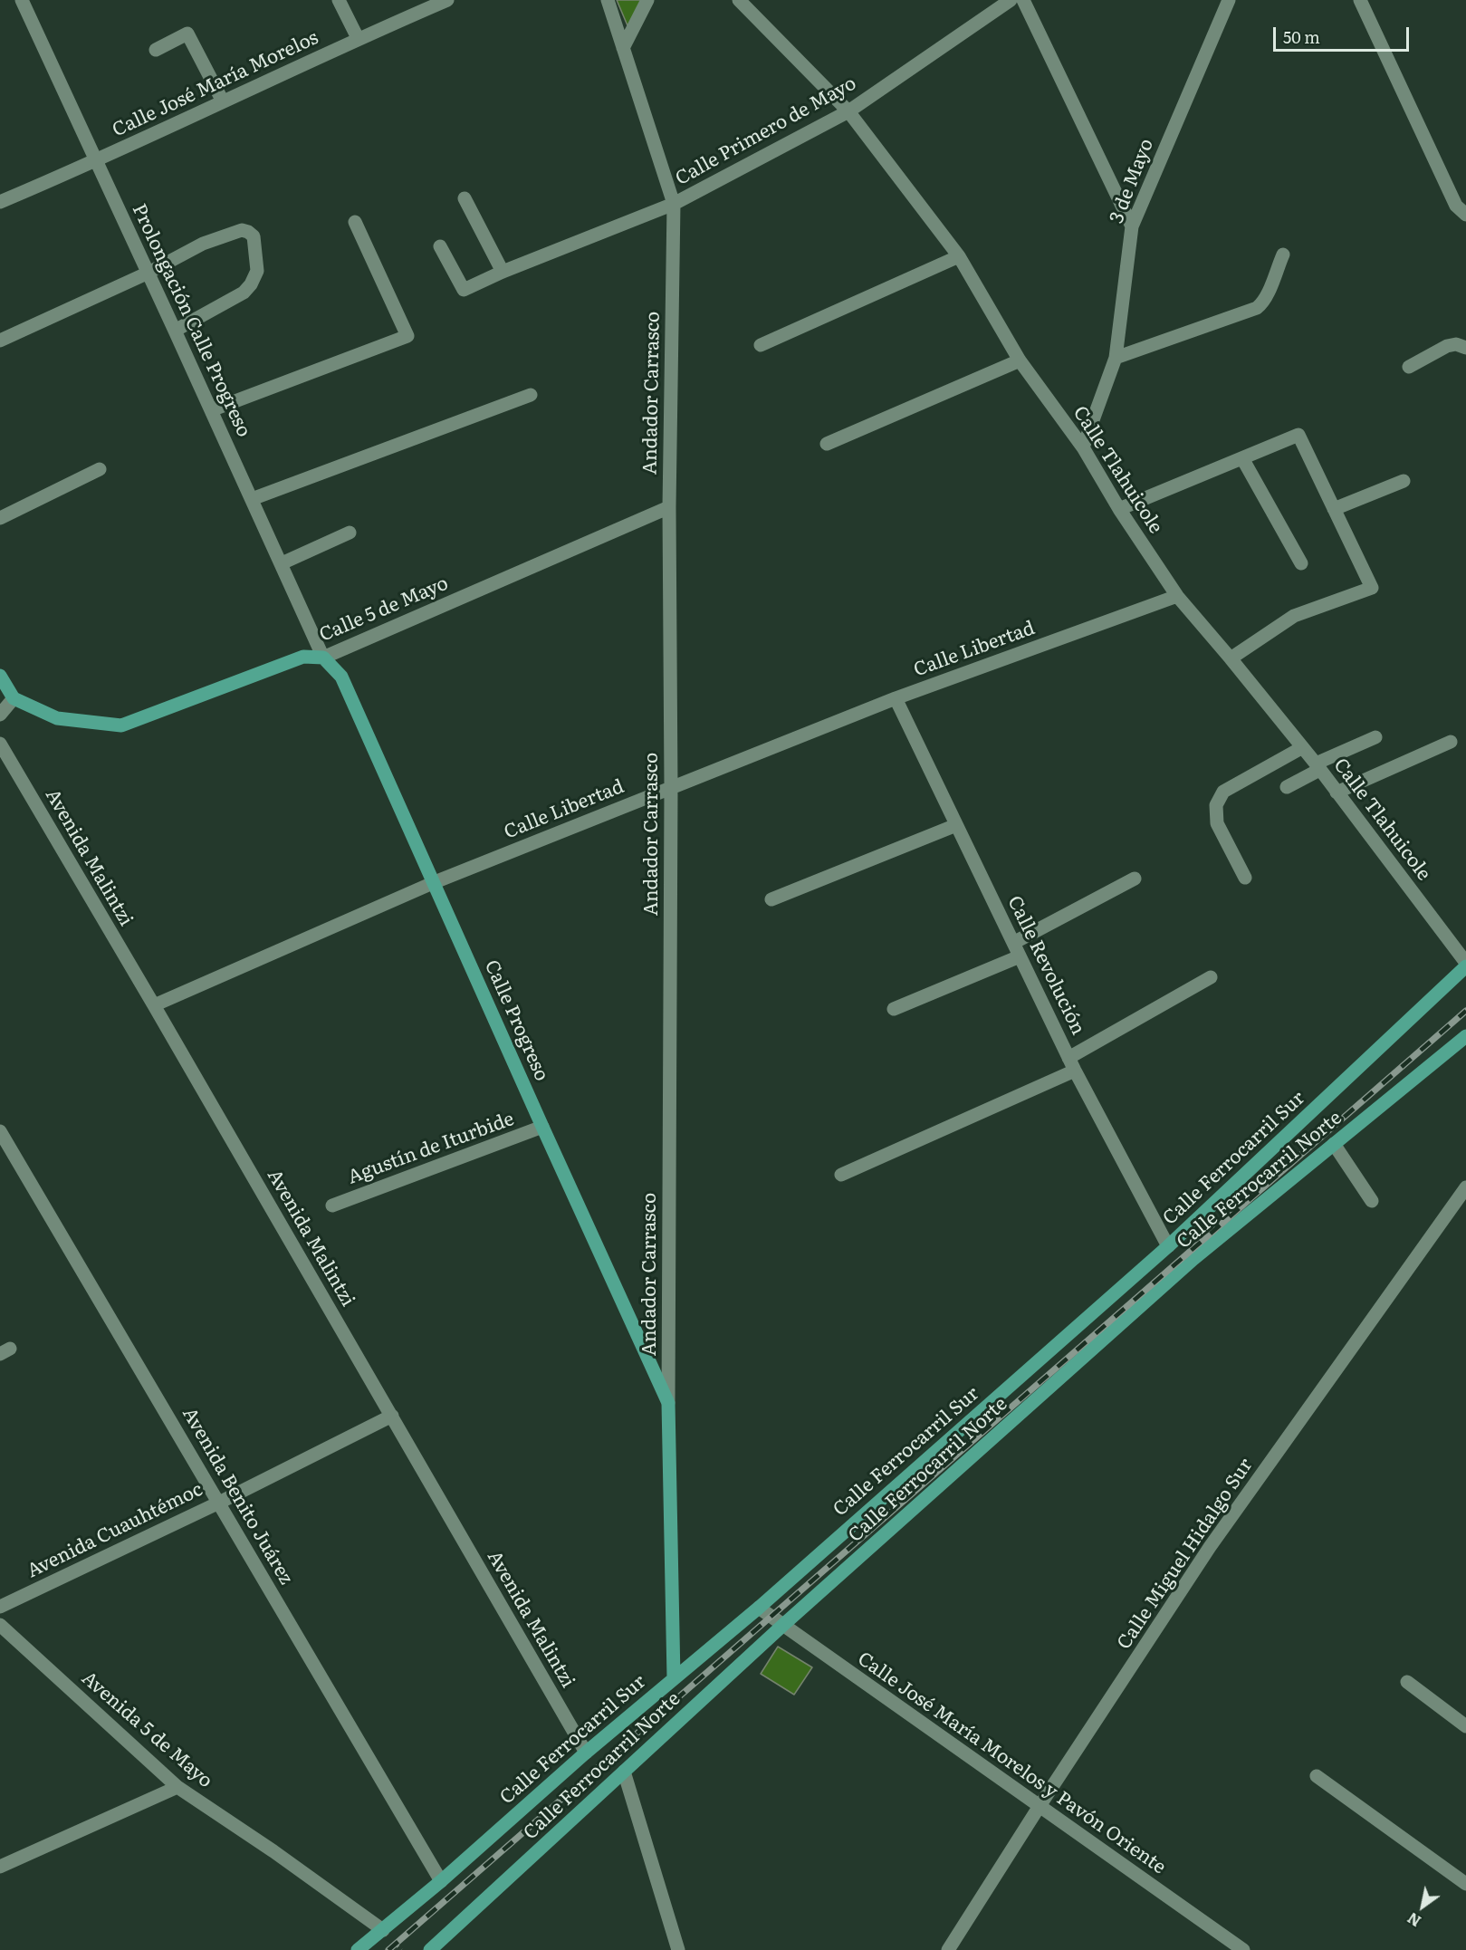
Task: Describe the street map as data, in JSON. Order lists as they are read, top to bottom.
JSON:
{
  "streets": {
    "main road": [
      "Andador Carrasco",
      "Calle 5 de Mayo",
      "Calle Progreso",
      "Calle Ferrocarril Sur",
      "Calle Ferrocarril Norte"
    ],
    "street": [
      "Calle José María Morelos",
      "Calle Primero de Mayo",
      "3 de Mayo",
      "Prolongación Calle Progreso",
      "Calle Tlahuicole",
      "Calle Libertad",
      "Avenida Malintzi",
      "Calle Revolución",
      "Agustín de Iturbide",
      "Avenida Benito Juárez",
      "Avenida Cuauhtémoc",
      "Calle Miguel Hidalgo Sur",
      "Avenida 5 de Mayo",
      "Calle José María Morelos y Pavón Oriente"
    ]
  },
  "crossings": [
    ["Calle José María Morelos", "Prolongación Calle Progreso"],
    ["Calle Primero de Mayo", "Andador Carrasco"],
    ["Calle Primero de Mayo", "Calle Tlahuicole"],
    ["3 de Mayo", "Calle Tlahuicole"],
    ["Prolongación Calle Progreso", "Calle 5 de Mayo"],
    ["Prolongación Calle Progreso", "Calle Progreso"],
    ["Andador Carrasco", "Calle 5 de Mayo"],
    ["Andador Carrasco", "Calle Libertad"],
    ["Andador Carrasco", "Calle Progreso"],
    ["Andador Carrasco", "Calle Ferrocarril Sur"],
    ["Calle Tlahuicole", "Calle Libertad"],
    ["Calle Tlahuicole", "Calle Ferrocarril Sur"],
    ["Calle 5 de Mayo", "Calle Progreso"],
    ["Calle Libertad", "Avenida Malintzi"],
    ["Calle Libertad", "Calle Revolución"],
    ["Calle Libertad", "Calle Progreso"],
    ["Avenida Malintzi", "Calle Ferrocarril Sur"],
    ["Avenida Malintzi", "Avenida Cuauhtémoc"],
    ["Calle Revolución", "Calle Ferrocarril Sur"],
    ["Calle Progreso", "Agustín de Iturbide"],
    ["Calle Ferrocarril Sur", "Avenida Benito Juárez"],
    ["Calle Ferrocarril Sur", "Avenida 5 de Mayo"],
    ["Calle Ferrocarril Sur", "Calle José María Morelos y Pavón Oriente"],
    ["Calle Ferrocarril Norte", "Calle José María Morelos y Pavón Oriente"],
    ["Avenida Benito Juárez", "Avenida Cuauhtémoc"],
    ["Calle Miguel Hidalgo Sur", "Calle José María Morelos y Pavón Oriente"]
  ],
  "scale_bar": "50 m",
  "north": "bottom left"
}
